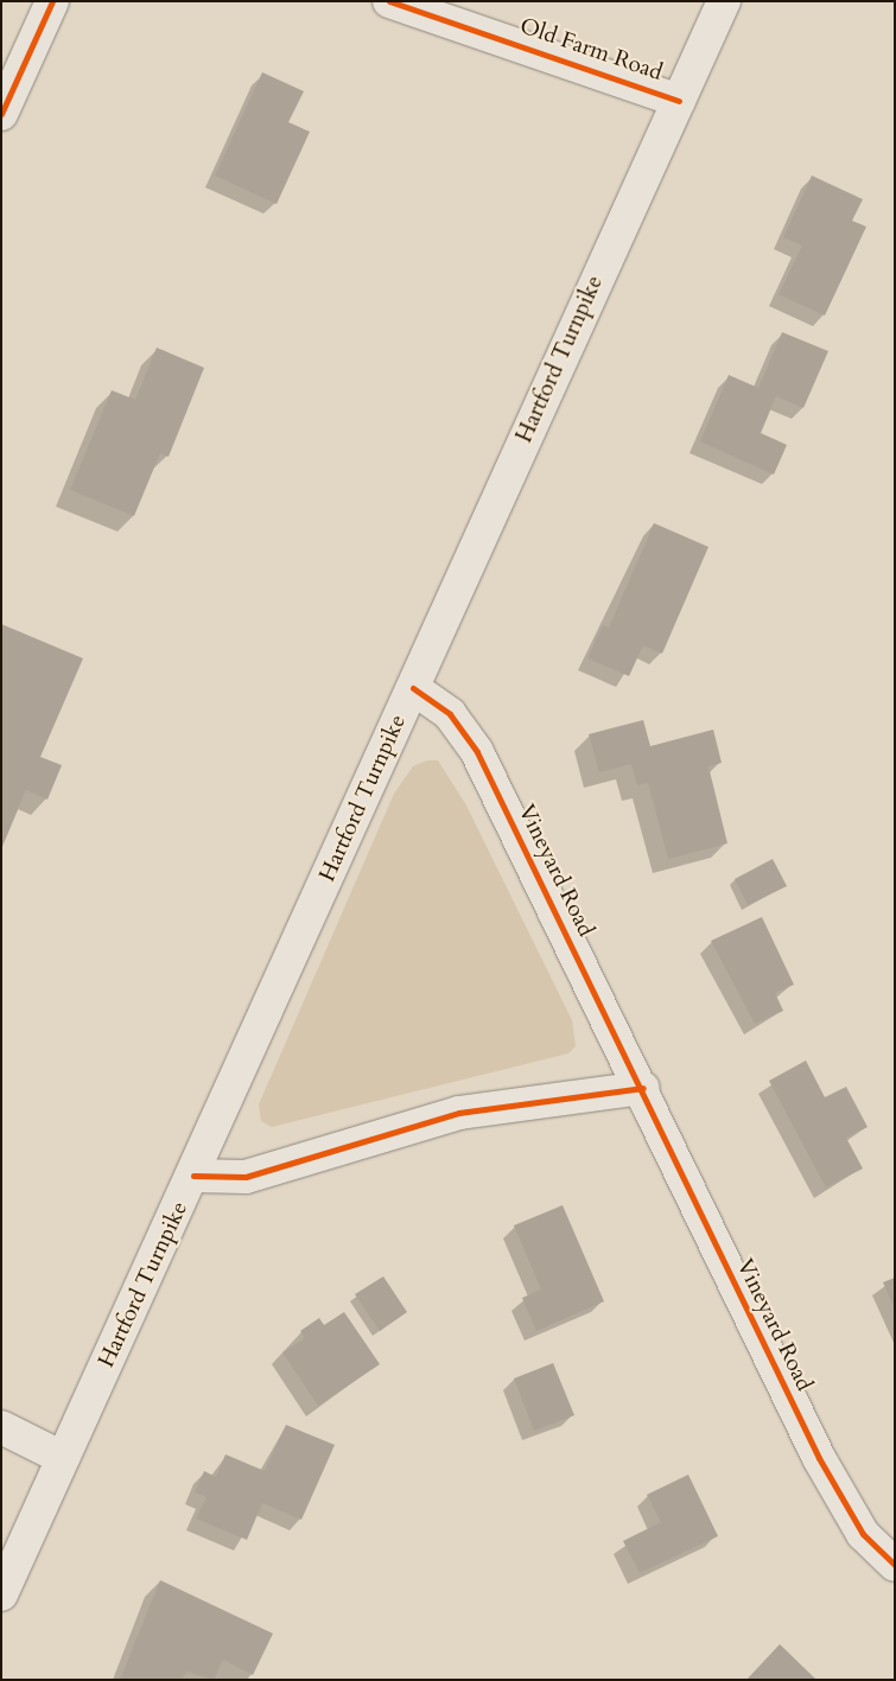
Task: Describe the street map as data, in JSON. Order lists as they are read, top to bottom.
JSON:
{
  "streets": {
    "street": ["Old Farm Road", "Hartford Turnpike", "Vineyard Road"]
  },
  "crossings": [
    ["Old Farm Road", "Hartford Turnpike"],
    ["Hartford Turnpike", "Vineyard Road"]
  ]
}
